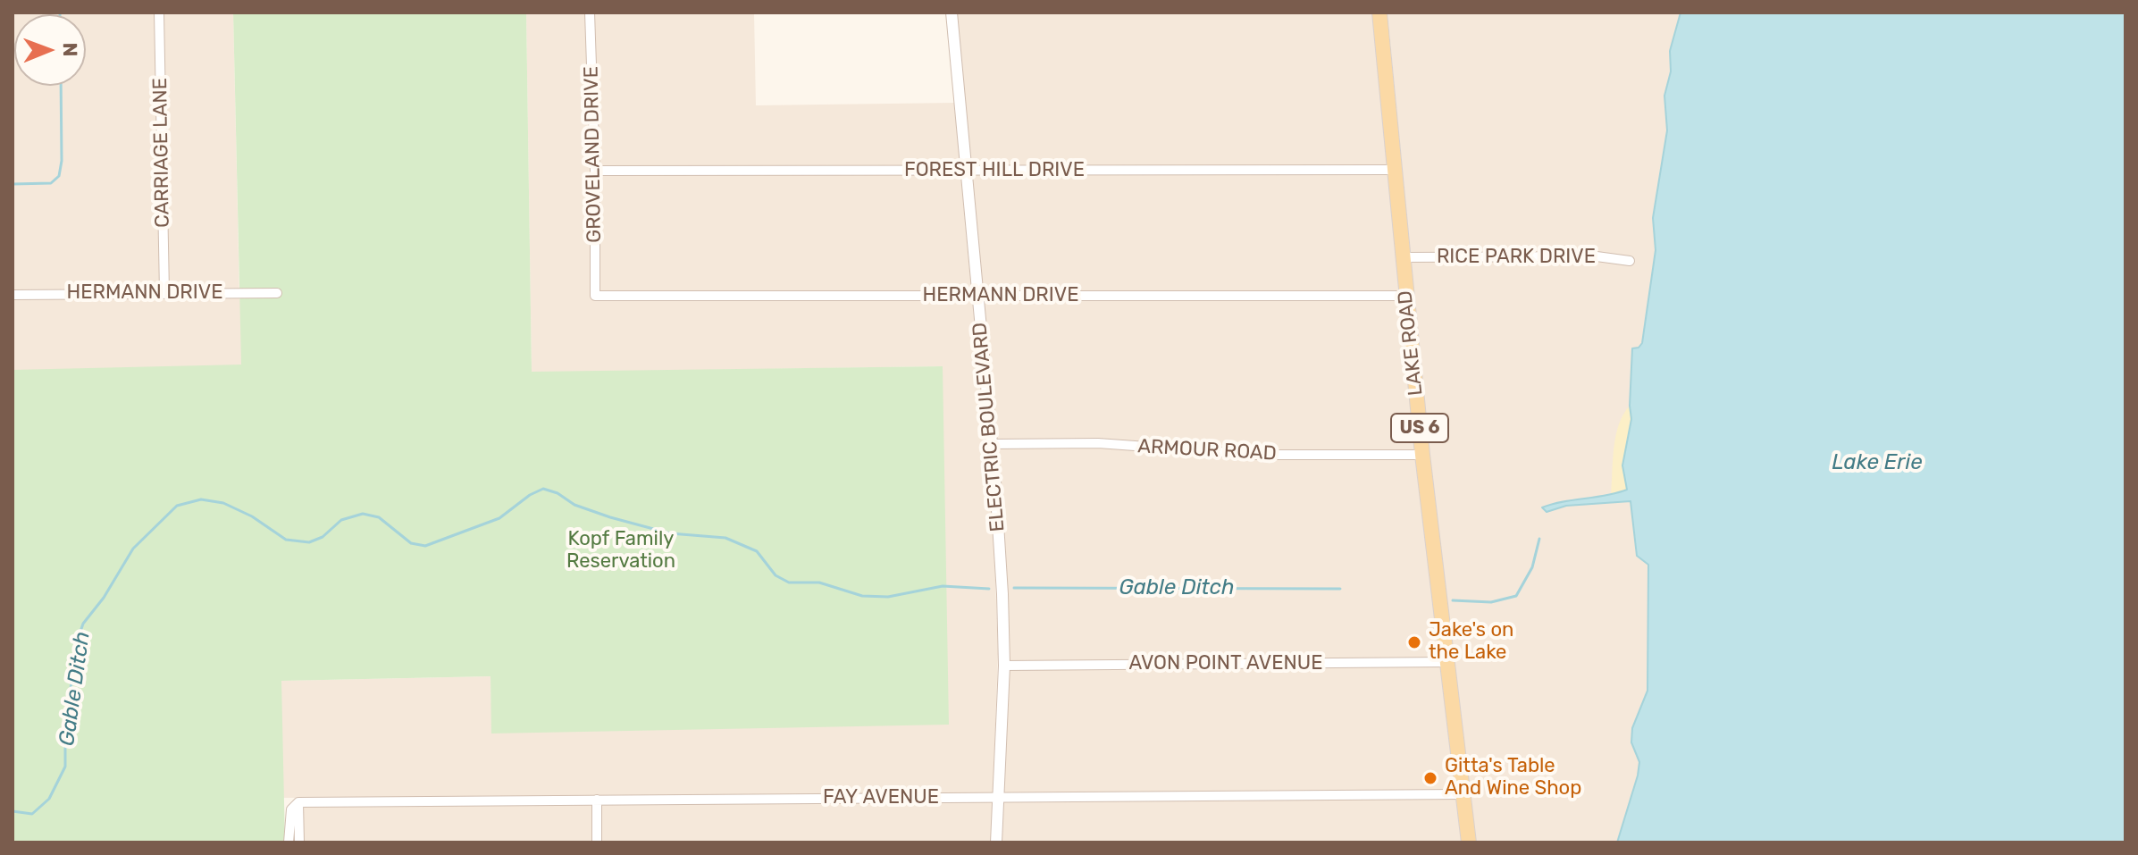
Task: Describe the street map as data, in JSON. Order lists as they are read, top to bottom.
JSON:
{
  "streets": {
    "main road": ["LAKE ROAD", "US 6"],
    "street": [
      "CARRIAGE LANE",
      "GROVELAND DRIVE",
      "FOREST HILL DRIVE",
      "RICE PARK DRIVE",
      "HERMANN DRIVE",
      "ELECTRIC BOULEVARD",
      "ARMOUR ROAD",
      "AVON POINT AVENUE",
      "FAY AVENUE"
    ]
  },
  "crossings": [
    ["CARRIAGE LANE", "HERMANN DRIVE"],
    ["GROVELAND DRIVE", "FOREST HILL DRIVE"],
    ["GROVELAND DRIVE", "HERMANN DRIVE"],
    ["FOREST HILL DRIVE", "LAKE ROAD"],
    ["FOREST HILL DRIVE", "ELECTRIC BOULEVARD"],
    ["RICE PARK DRIVE", "LAKE ROAD"],
    ["HERMANN DRIVE", "LAKE ROAD"],
    ["HERMANN DRIVE", "ELECTRIC BOULEVARD"],
    ["LAKE ROAD", "ARMOUR ROAD"],
    ["LAKE ROAD", "AVON POINT AVENUE"],
    ["LAKE ROAD", "FAY AVENUE"],
    ["ELECTRIC BOULEVARD", "ARMOUR ROAD"],
    ["ELECTRIC BOULEVARD", "AVON POINT AVENUE"],
    ["ELECTRIC BOULEVARD", "FAY AVENUE"]
  ],
  "water": ["Lake Erie", "Gable Ditch"],
  "parks": ["Kopf Family Reservation"],
  "places": ["Jake's on the Lake", "Gitta's Table And Wine Shop"],
  "north": "right"
}
